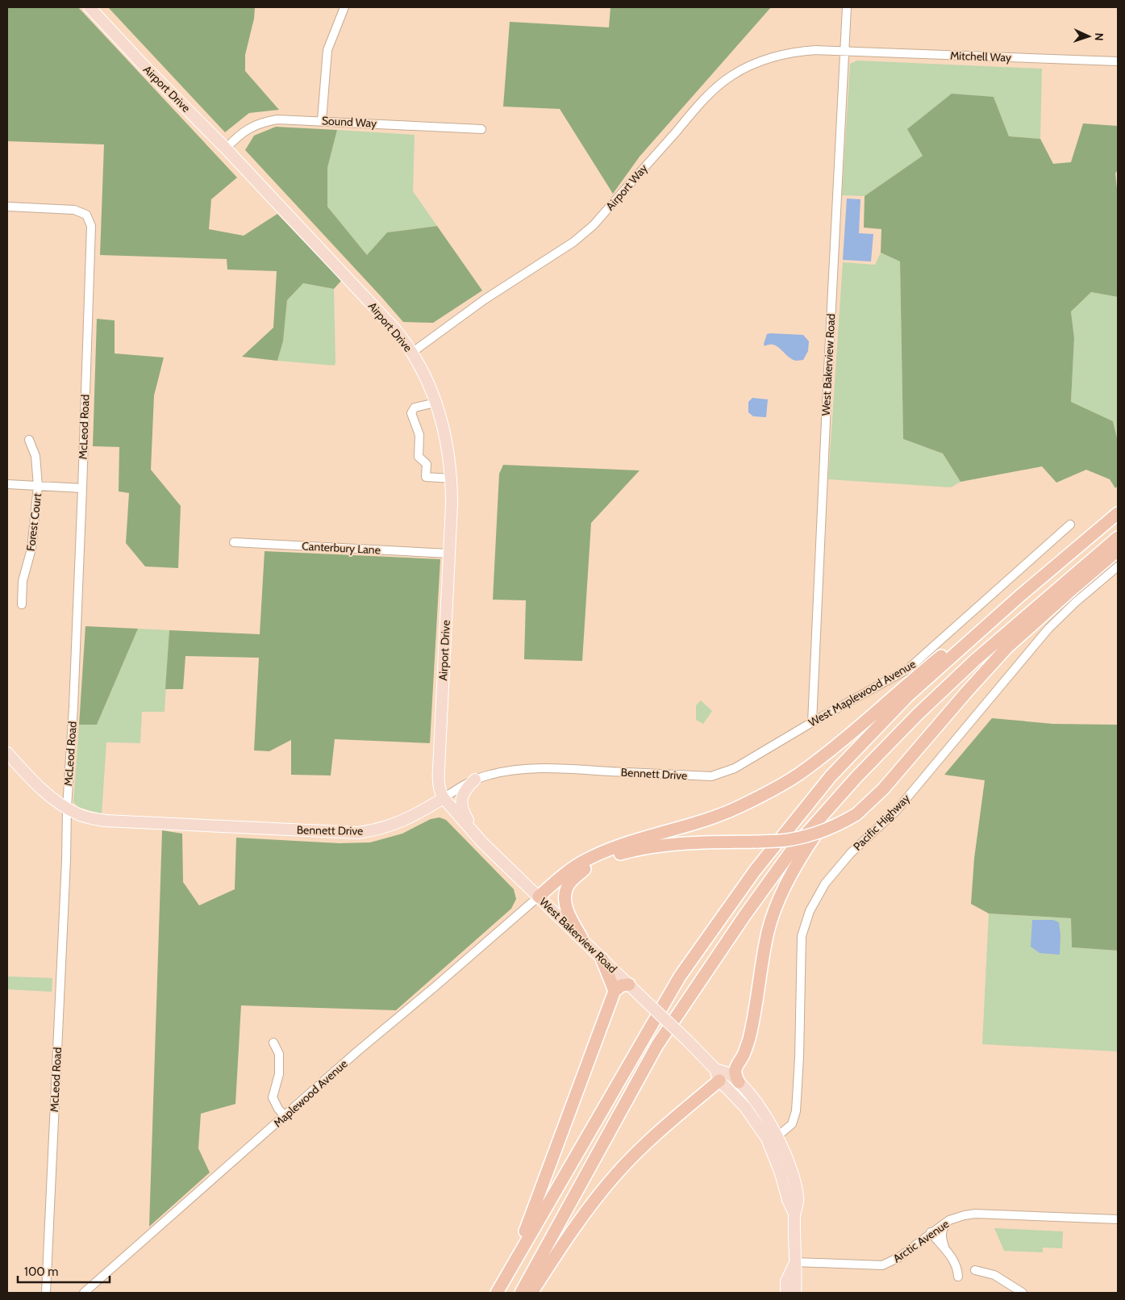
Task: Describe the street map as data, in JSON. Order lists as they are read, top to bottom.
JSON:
{
  "streets": {
    "main road": ["Airport Drive", "West Bakerview Road", "Bennett Drive"],
    "street": [
      "Mitchell Way",
      "Sound Way",
      "Airport Way",
      "McLeod Road",
      "Forest Court",
      "Canterbury Lane",
      "West Maplewood Avenue",
      "Pacific Highway",
      "Maplewood Avenue",
      "Arctic Avenue"
    ]
  },
  "crossings": [
    ["Mitchell Way", "Airport Way"],
    ["Mitchell Way", "West Bakerview Road"],
    ["Airport Drive", "Sound Way"],
    ["Airport Drive", "Airport Way"],
    ["Airport Drive", "West Bakerview Road"],
    ["Airport Drive", "Canterbury Lane"],
    ["Airport Drive", "Bennett Drive"],
    ["Airport Way", "West Bakerview Road"],
    ["West Bakerview Road", "West Maplewood Avenue"],
    ["West Bakerview Road", "Bennett Drive"],
    ["West Bakerview Road", "Pacific Highway"],
    ["West Bakerview Road", "Maplewood Avenue"],
    ["West Bakerview Road", "Arctic Avenue"],
    ["McLeod Road", "Bennett Drive"],
    ["West Maplewood Avenue", "Bennett Drive"]
  ],
  "scale_bar": "100 m",
  "north": "right"
}
